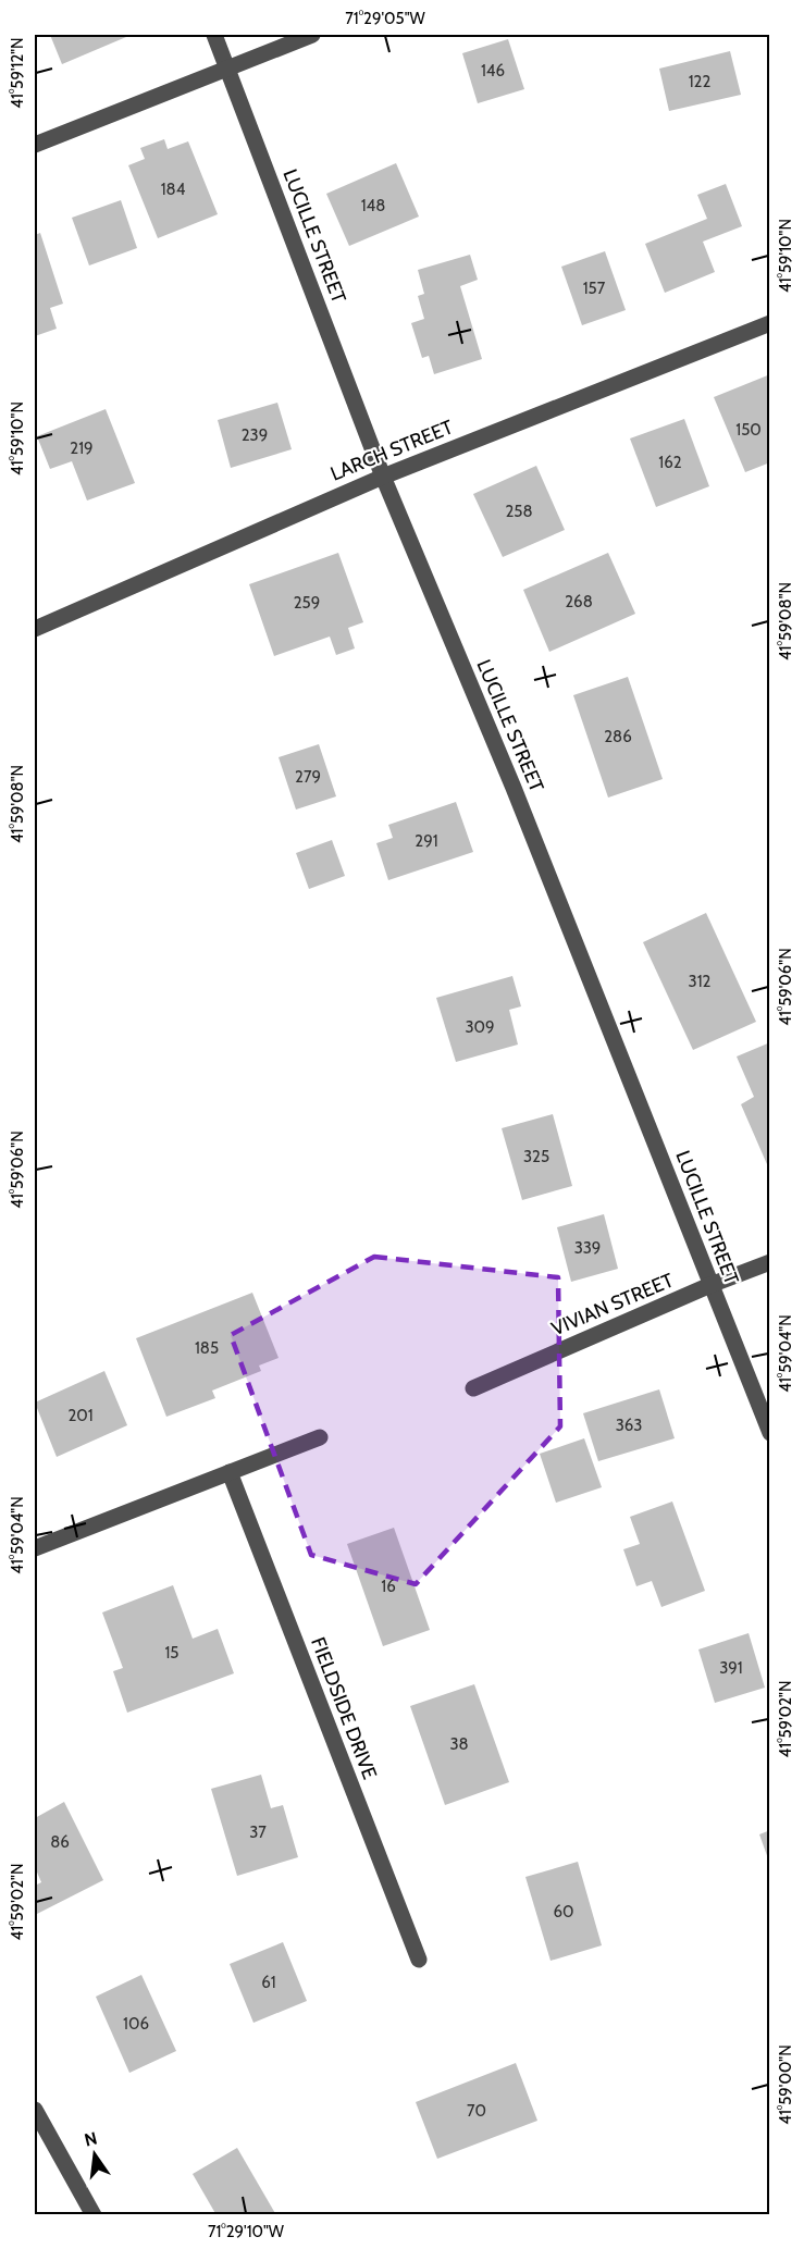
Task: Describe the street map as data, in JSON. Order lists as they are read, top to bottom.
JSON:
{
  "streets": {
    "street": [
      "LUCILLE STREET",
      "LARCH STREET",
      "VIVIAN STREET",
      "FIELDSIDE DRIVE"
    ]
  },
  "crossings": [
    ["LUCILLE STREET", "LARCH STREET"],
    ["LUCILLE STREET", "VIVIAN STREET"]
  ],
  "house_numbers": [
    "146",
    "122",
    "184",
    "148",
    "157",
    "150",
    "239",
    "219",
    "162",
    "258",
    "268",
    "259",
    "286",
    "279",
    "291",
    "312",
    "309",
    "325",
    "339",
    "185",
    "201",
    "363",
    "16",
    "15",
    "391",
    "38",
    "37",
    "86",
    "60",
    "61",
    "106",
    "70"
  ],
  "north": "top",
  "coordinates": [
    "71°29'05\"W",
    "41°59'12\"N",
    "41°59'10\"N",
    "41°59'08\"N",
    "41°59'06\"N",
    "41°59'04\"N",
    "41°59'02\"N",
    "41°59'00\"N",
    "71°29'10\"W"
  ]
}
